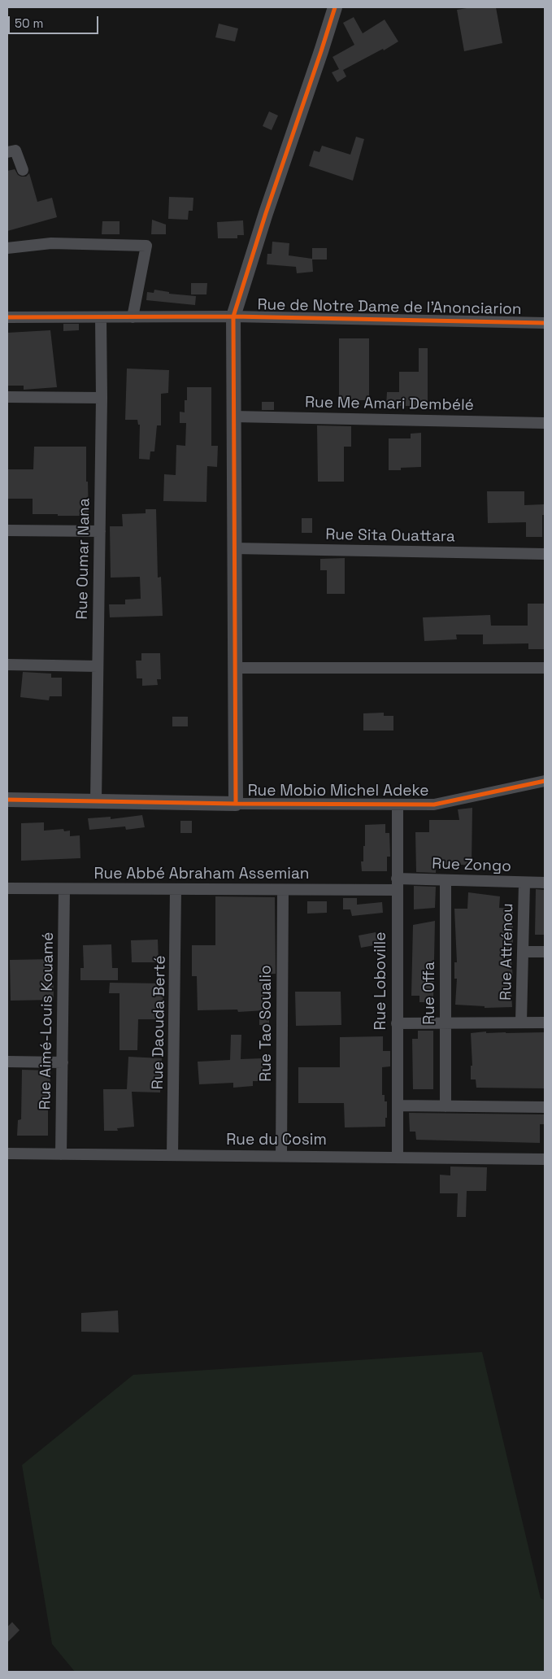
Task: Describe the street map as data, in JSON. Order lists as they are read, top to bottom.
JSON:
{
  "streets": {
    "street": [
      "Rue de Notre Dame de l'Anonciarion",
      "Rue Me Amari Dembélé",
      "Rue Sita Ouattara",
      "Rue Oumar Nana",
      "Rue Mobio Michel Adeke",
      "Rue Zongo",
      "Rue Abbé Abraham Assemian",
      "Rue Attrénou",
      "Rue Loboville",
      "Rue Offa",
      "Rue Aimé-Louis Kouamé",
      "Rue Daouda Berté",
      "Rue Tao Soualio",
      "Rue du Cosim"
    ]
  },
  "crossings": [
    ["Rue de Notre Dame de l'Anonciarion", "Rue Oumar Nana"],
    ["Rue Oumar Nana", "Rue Mobio Michel Adeke"],
    ["Rue Mobio Michel Adeke", "Rue Loboville"],
    ["Rue Zongo", "Rue Abbé Abraham Assemian"],
    ["Rue Zongo", "Rue Attrénou"],
    ["Rue Zongo", "Rue Loboville"],
    ["Rue Zongo", "Rue Offa"],
    ["Rue Abbé Abraham Assemian", "Rue Loboville"],
    ["Rue Abbé Abraham Assemian", "Rue Aimé-Louis Kouamé"],
    ["Rue Abbé Abraham Assemian", "Rue Daouda Berté"],
    ["Rue Abbé Abraham Assemian", "Rue Tao Soualio"],
    ["Rue Loboville", "Rue du Cosim"],
    ["Rue Aimé-Louis Kouamé", "Rue du Cosim"],
    ["Rue Daouda Berté", "Rue du Cosim"],
    ["Rue Tao Soualio", "Rue du Cosim"]
  ],
  "scale_bar": "50 m"
}
